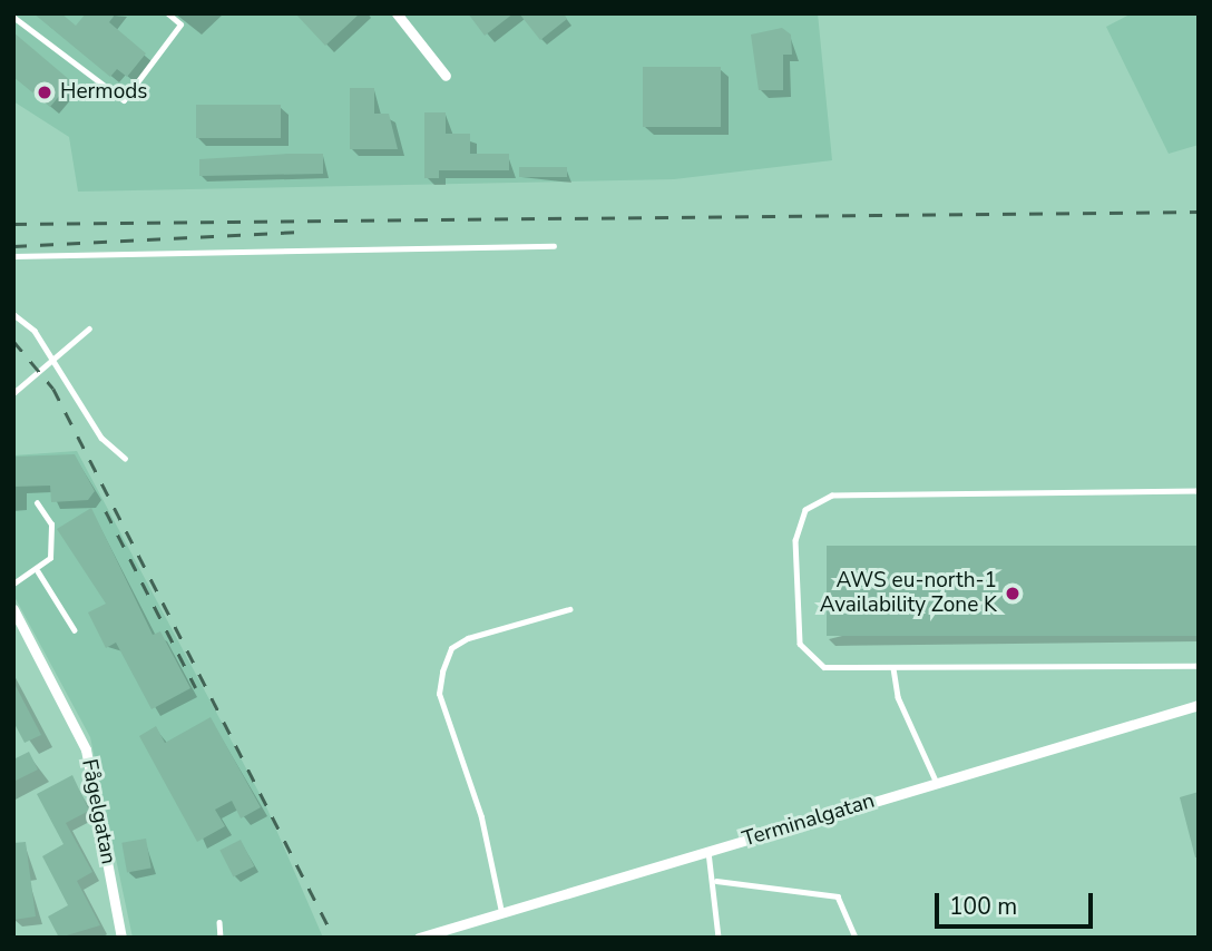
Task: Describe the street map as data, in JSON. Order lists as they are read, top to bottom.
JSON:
{
  "streets": {
    "street": ["Fågelgatan", "Terminalgatan"]
  },
  "places": ["Hermods", "AWS eu-north-1 Availability Zone K"],
  "scale_bar": "100 m"
}
